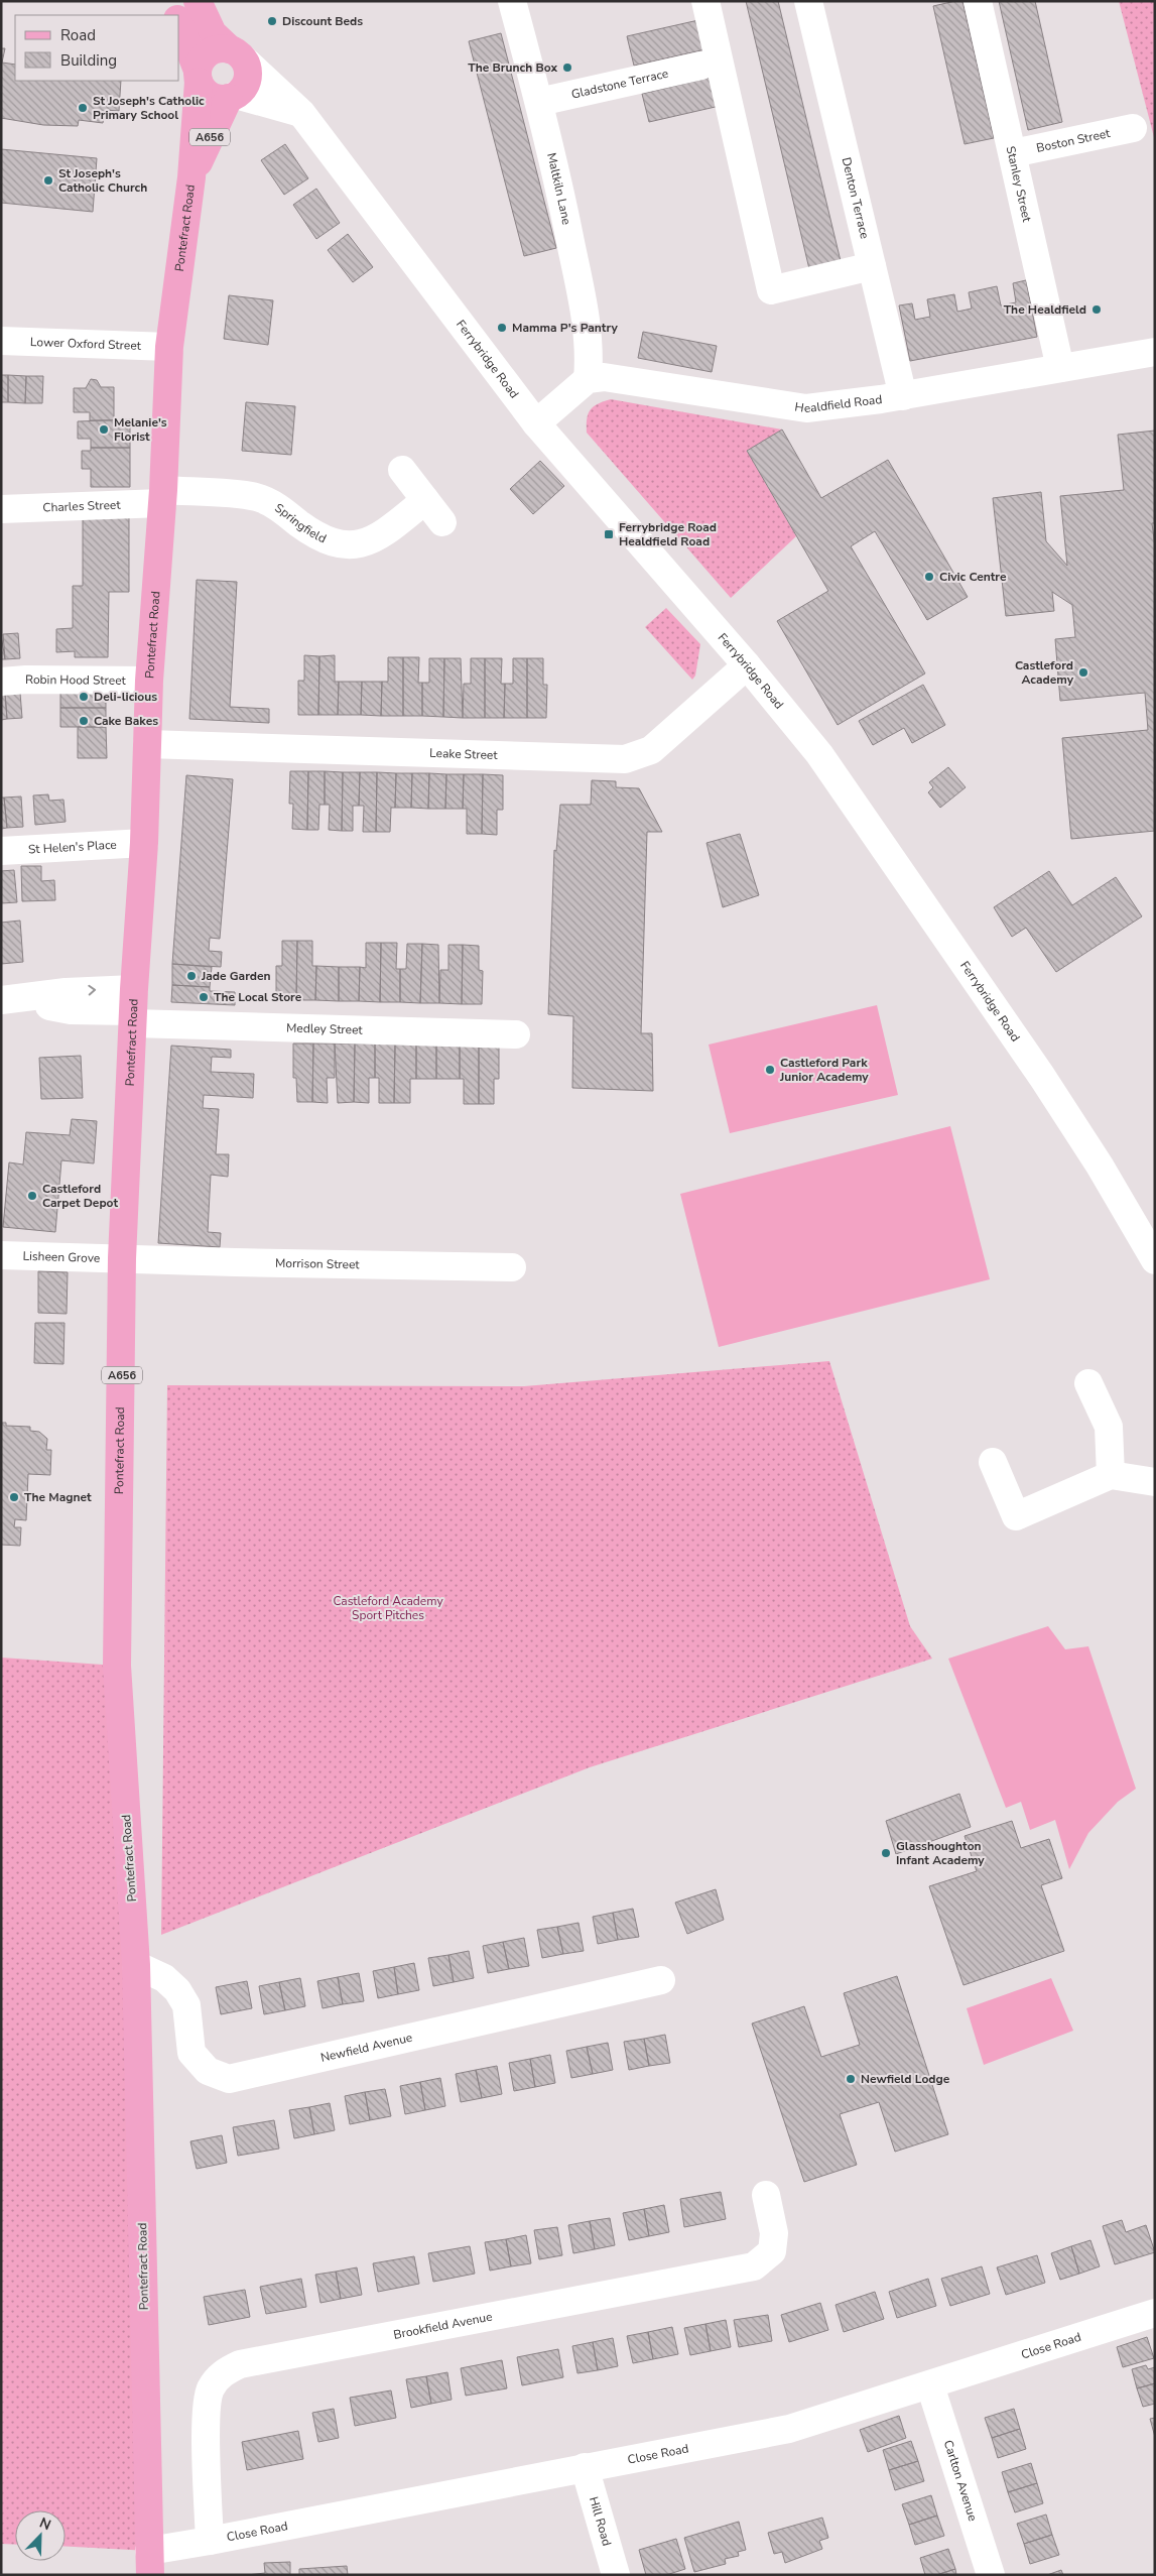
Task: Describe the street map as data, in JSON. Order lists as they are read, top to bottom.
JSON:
{
  "streets": {
    "main road": ["A656", "Pontefract Road"],
    "street": [
      "Gladstone Terrace",
      "Boston Street",
      "Stanley Street",
      "Maltkiln Lane",
      "Denton Terrace",
      "Lower Oxford Street",
      "Ferrybridge Road",
      "Healdfield Road",
      "Charles Street",
      "Springfield",
      "Robin Hood Street",
      "Leake Street",
      "St Helen's Place",
      "Medley Street",
      "Lisheen Grove",
      "Morrison Street",
      "Newfield Avenue",
      "Brookfield Avenue",
      "Close Road",
      "Carlton Avenue",
      "Hill Road"
    ]
  },
  "crossings": [
    ["Gladstone Terrace", "Maltkiln Lane"],
    ["A656", "Pontefract Road"],
    ["A656", "Ferrybridge Road"],
    ["Boston Street", "Stanley Street"],
    ["Stanley Street", "Healdfield Road"],
    ["Maltkiln Lane", "Healdfield Road"],
    ["Denton Terrace", "Healdfield Road"],
    ["Pontefract Road", "Lower Oxford Street"],
    ["Pontefract Road", "Ferrybridge Road"],
    ["Pontefract Road", "Charles Street"],
    ["Pontefract Road", "Springfield"],
    ["Pontefract Road", "Robin Hood Street"],
    ["Pontefract Road", "Leake Street"],
    ["Pontefract Road", "St Helen's Place"],
    ["Pontefract Road", "Medley Street"],
    ["Pontefract Road", "Lisheen Grove"],
    ["Pontefract Road", "Morrison Street"],
    ["Pontefract Road", "Newfield Avenue"],
    ["Pontefract Road", "Close Road"],
    ["Ferrybridge Road", "Leake Street"],
    ["Charles Street", "Springfield"],
    ["Lisheen Grove", "Morrison Street"],
    ["Brookfield Avenue", "Close Road"],
    ["Close Road", "Carlton Avenue"],
    ["Close Road", "Hill Road"]
  ],
  "parks": ["Castleford Academy Sport Pitches"],
  "places": {
    "other": [
      "Discount Beds",
      "The Brunch Box",
      "St Joseph's Catholic Primary School",
      "St Joseph's Catholic Church",
      "The Healdfield",
      "Mamma P's Pantry",
      "Melanie's Florist",
      "Civic Centre",
      "Castleford Academy",
      "Deli-licious",
      "Cake Bakes",
      "Jade Garden",
      "The Local Store",
      "Castleford Park Junior Academy",
      "Castleford Carpet Depot",
      "The Magnet",
      "Glasshoughton Infant Academy",
      "Newfield Lodge"
    ],
    "transit": ["Ferrybridge Road Healdfield Road"]
  },
  "legend": ["Road", "Building"],
  "north": "top right"
}
